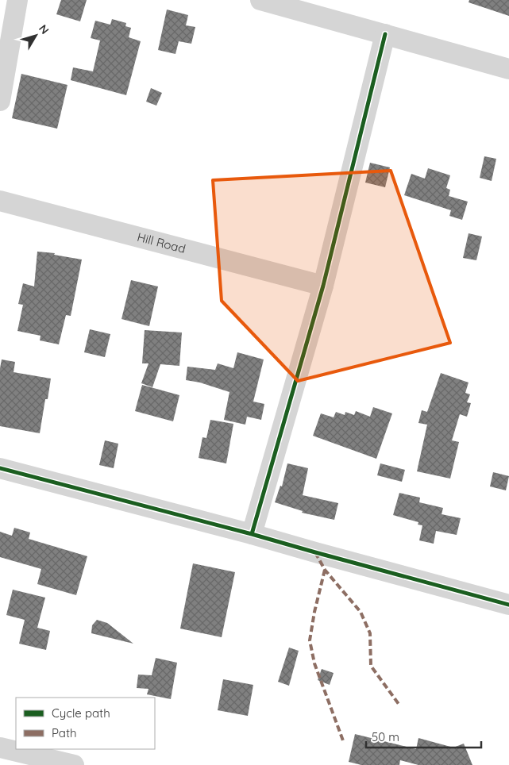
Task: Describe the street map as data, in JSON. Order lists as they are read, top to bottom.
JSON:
{
  "streets": {
    "street": ["Hill Road"]
  },
  "legend": ["Cycle path", "Path"],
  "scale_bar": "50 m",
  "north": "top right"
}
